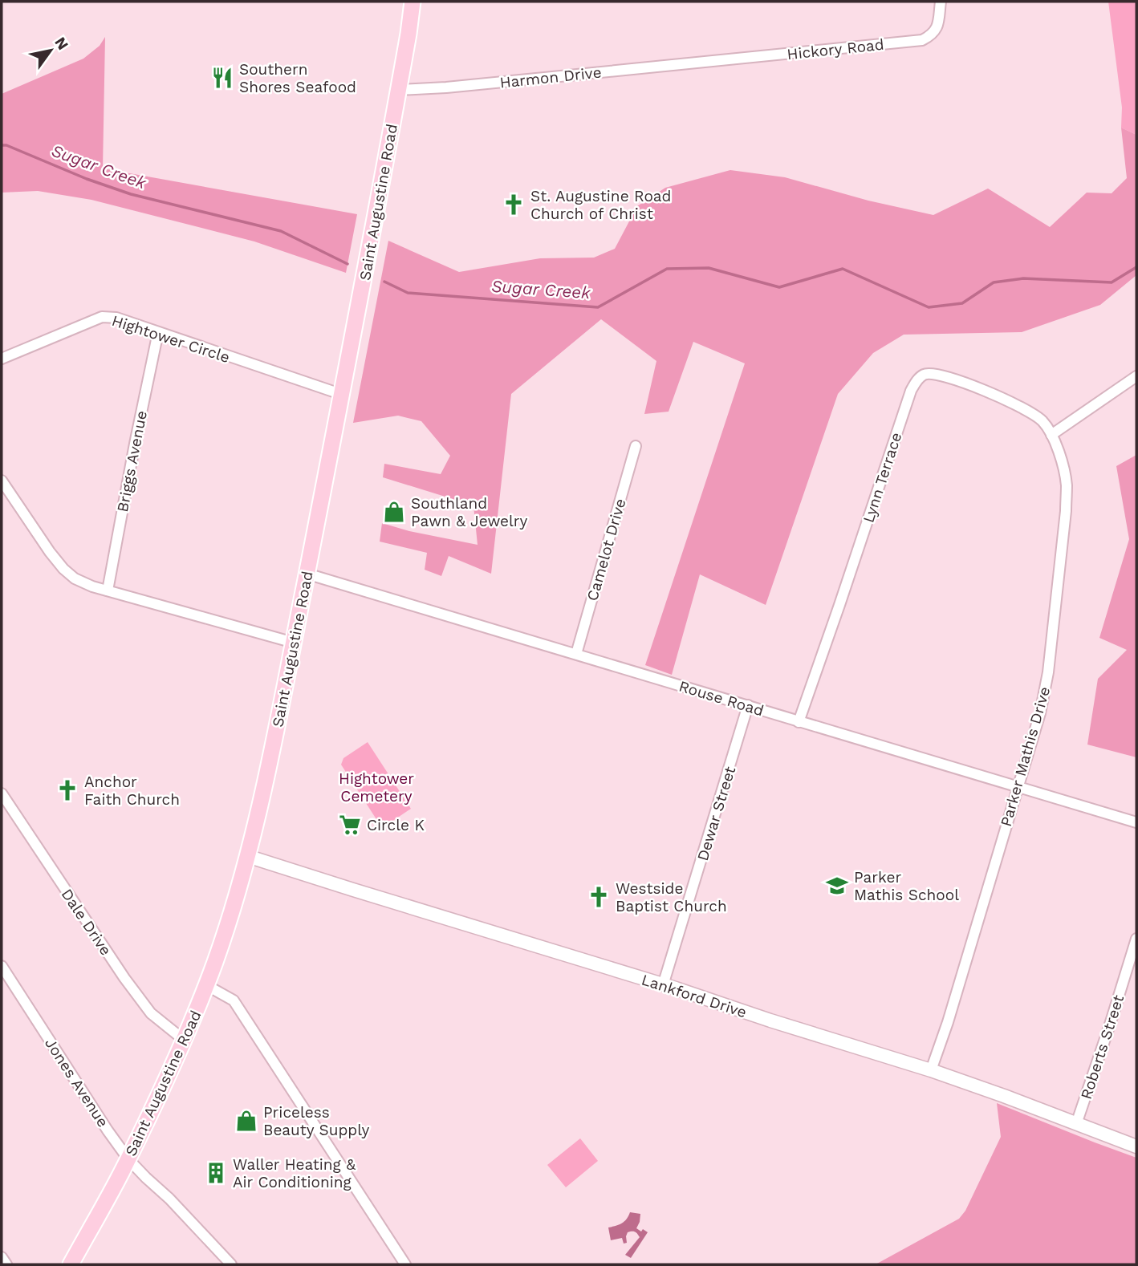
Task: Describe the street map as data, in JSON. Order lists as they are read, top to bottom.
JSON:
{
  "streets": {
    "main road": ["Saint Augustine Road", "Lankford Drive"],
    "street": [
      "Hickory Road",
      "Harmon Drive",
      "Hightower Circle",
      "Briggs Avenue",
      "Lynn Terrace",
      "Camelot Drive",
      "Rouse Road",
      "Parker Mathis Drive",
      "Dewar Street",
      "Dale Drive",
      "Roberts Street",
      "Jones Avenue"
    ]
  },
  "crossings": [
    ["Hickory Road", "Harmon Drive"],
    ["Harmon Drive", "Saint Augustine Road"],
    ["Saint Augustine Road", "Hightower Circle"],
    ["Saint Augustine Road", "Rouse Road"],
    ["Saint Augustine Road", "Dale Drive"],
    ["Saint Augustine Road", "Lankford Drive"],
    ["Saint Augustine Road", "Jones Avenue"],
    ["Hightower Circle", "Briggs Avenue"],
    ["Lynn Terrace", "Rouse Road"],
    ["Lynn Terrace", "Parker Mathis Drive"],
    ["Camelot Drive", "Rouse Road"],
    ["Rouse Road", "Parker Mathis Drive"],
    ["Rouse Road", "Dewar Street"],
    ["Parker Mathis Drive", "Lankford Drive"],
    ["Dewar Street", "Lankford Drive"],
    ["Lankford Drive", "Roberts Street"]
  ],
  "water": ["Sugar Creek"],
  "parks": ["Hightower Cemetery"],
  "places": {
    "restaurant": ["Southern Shores Seafood"],
    "church": ["St. Augustine Road Church of Christ", "Anchor Faith Church", "Westside Baptist Church"],
    "shop": ["Southland Pawn & Jewelry", "Priceless Beauty Supply"],
    "supermarket": ["Circle K"],
    "school or university": ["Parker Mathis School"],
    "building": ["Waller Heating & Air Conditioning"]
  },
  "north": "top right"
}
